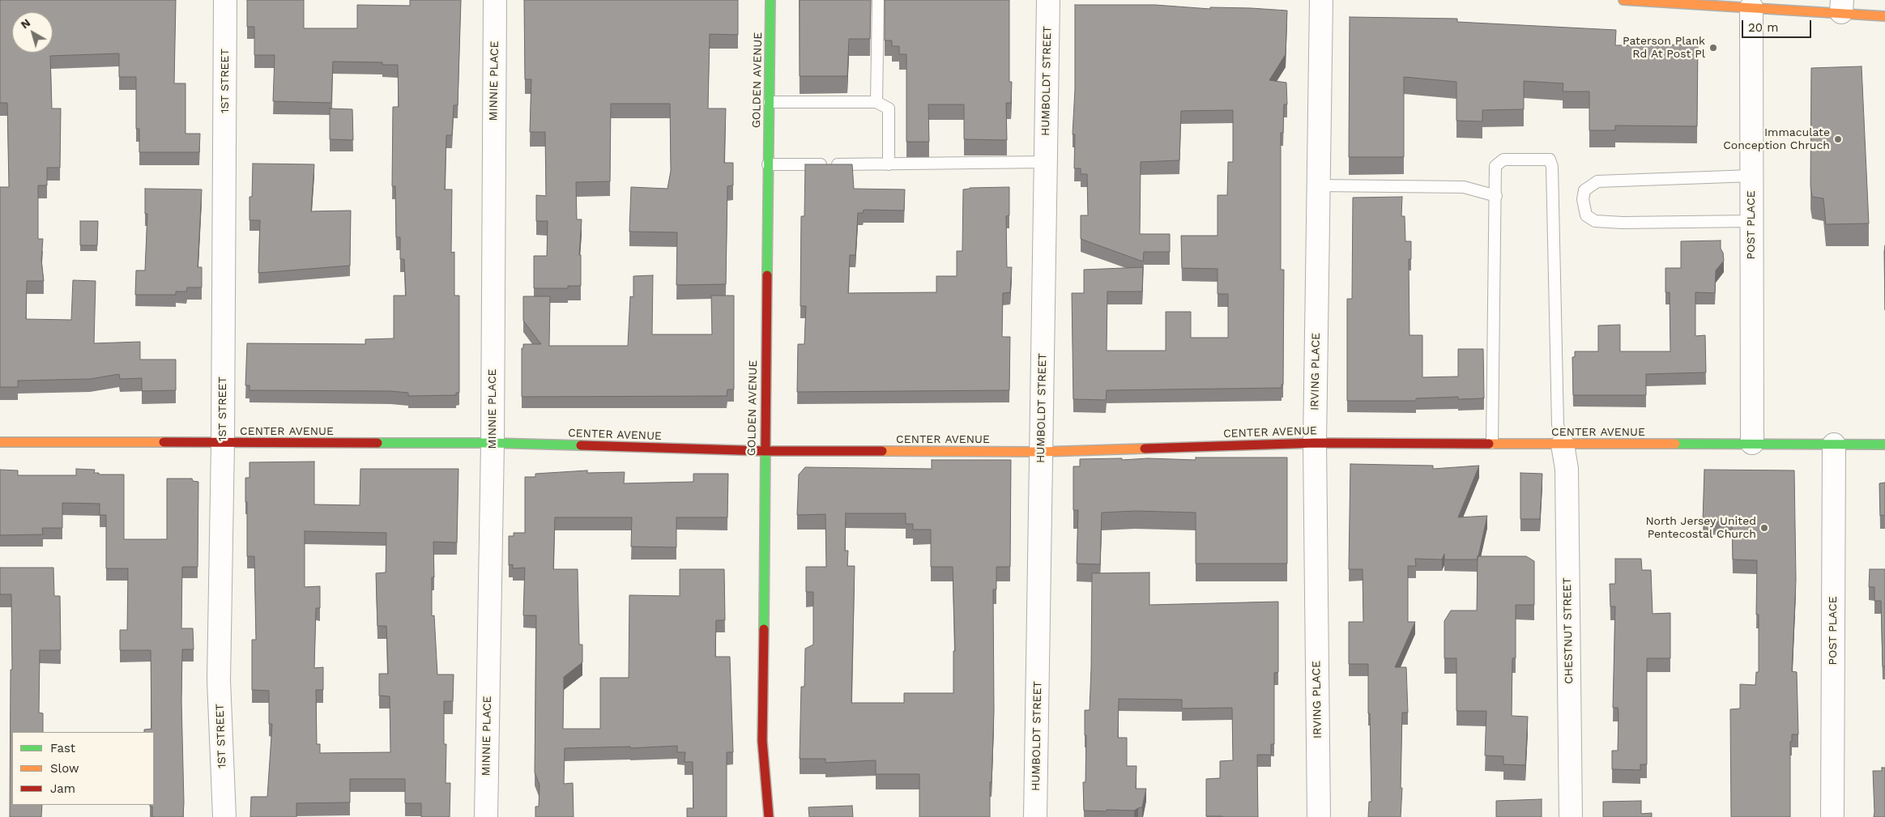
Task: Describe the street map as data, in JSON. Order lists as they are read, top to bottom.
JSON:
{
  "streets": {
    "street": [
      "GOLDEN AVENUE",
      "1ST STREET",
      "MINNIE PLACE",
      "HUMBOLDT STREET",
      "POST PLACE",
      "IRVING PLACE",
      "CENTER AVENUE",
      "CHESTNUT STREET"
    ]
  },
  "crossings": [
    ["GOLDEN AVENUE", "CENTER AVENUE"],
    ["1ST STREET", "CENTER AVENUE"],
    ["MINNIE PLACE", "CENTER AVENUE"],
    ["HUMBOLDT STREET", "CENTER AVENUE"],
    ["POST PLACE", "CENTER AVENUE"],
    ["IRVING PLACE", "CENTER AVENUE"],
    ["CENTER AVENUE", "CHESTNUT STREET"]
  ],
  "places": ["Paterson Plank Rd At Post Pl", "Immaculate Conception Chruch", "North Jersey United Pentecostal Church"],
  "legend": ["Fast", "Slow", "Jam"],
  "scale_bar": "20 m",
  "north": "top left"
}
